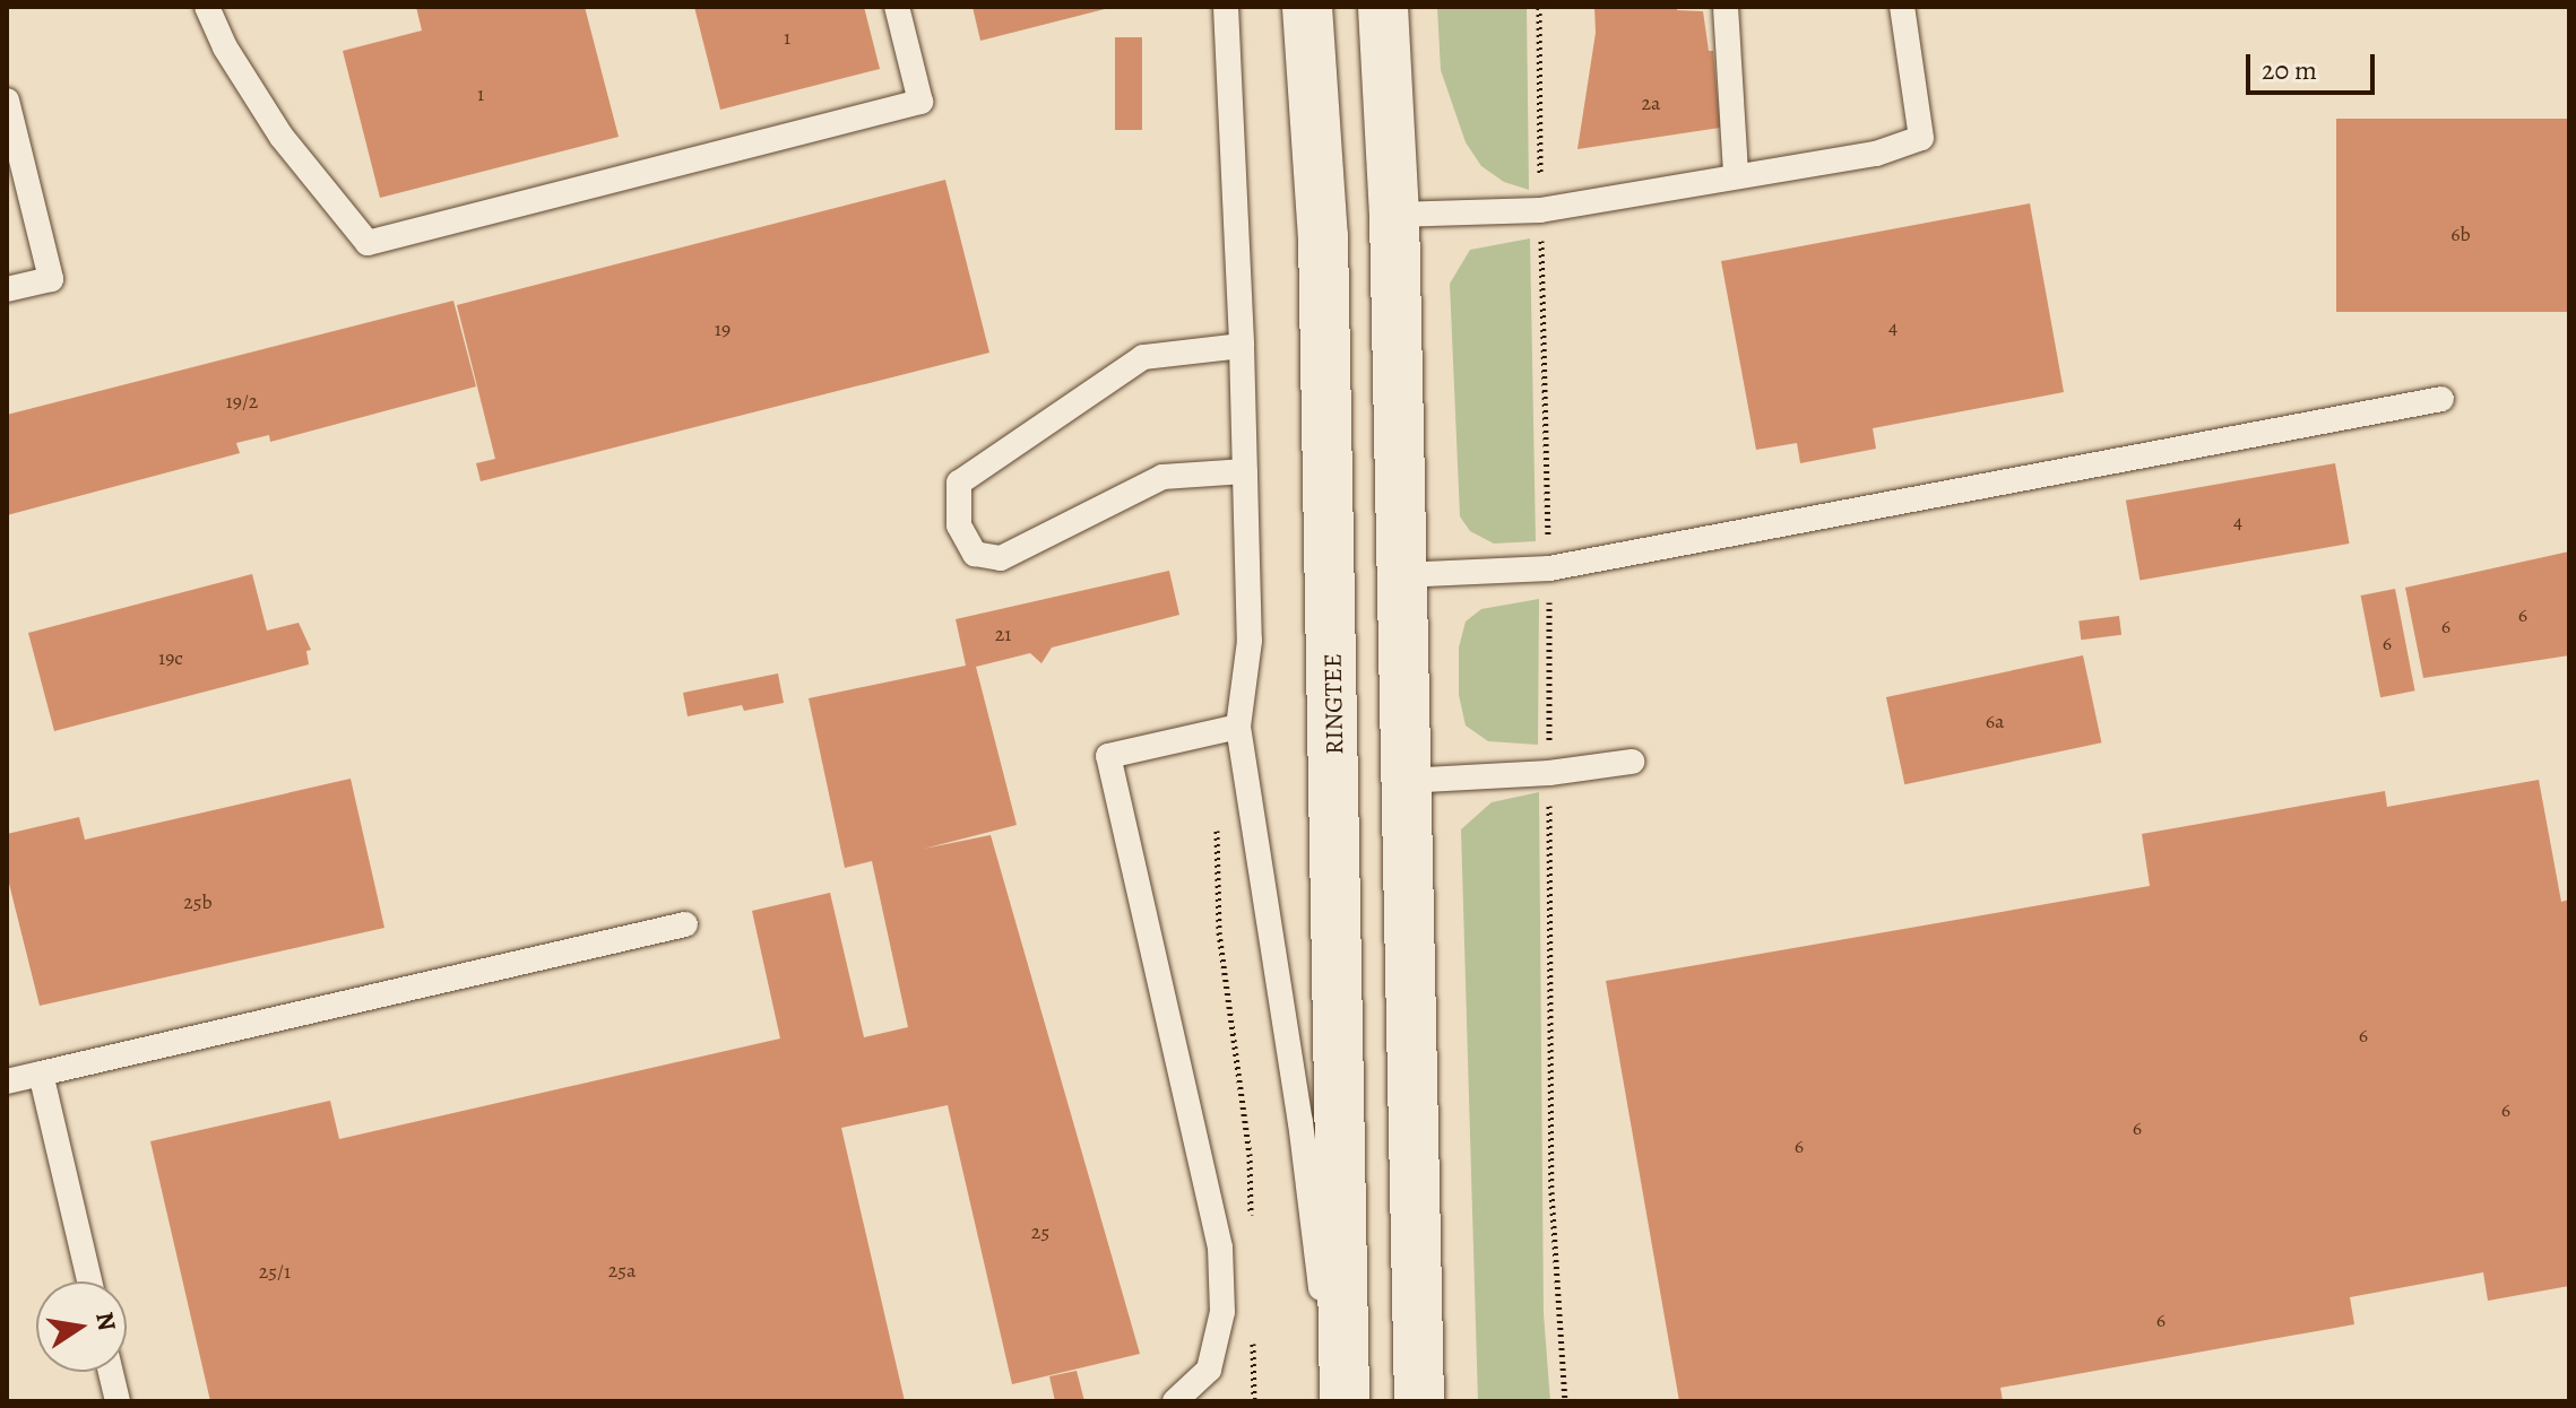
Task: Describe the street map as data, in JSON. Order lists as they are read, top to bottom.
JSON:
{
  "streets": {
    "main road": ["RINGTEE"]
  },
  "house_numbers": [
    "1",
    "1",
    "2a",
    "6b",
    "4",
    "19",
    "19/2",
    "4",
    "6",
    "6",
    "21",
    "6",
    "19c",
    "6a",
    "25b",
    "6",
    "6",
    "6",
    "6",
    "25",
    "25a",
    "25/1",
    "6"
  ],
  "scale_bar": "20 m",
  "north": "right"
}
